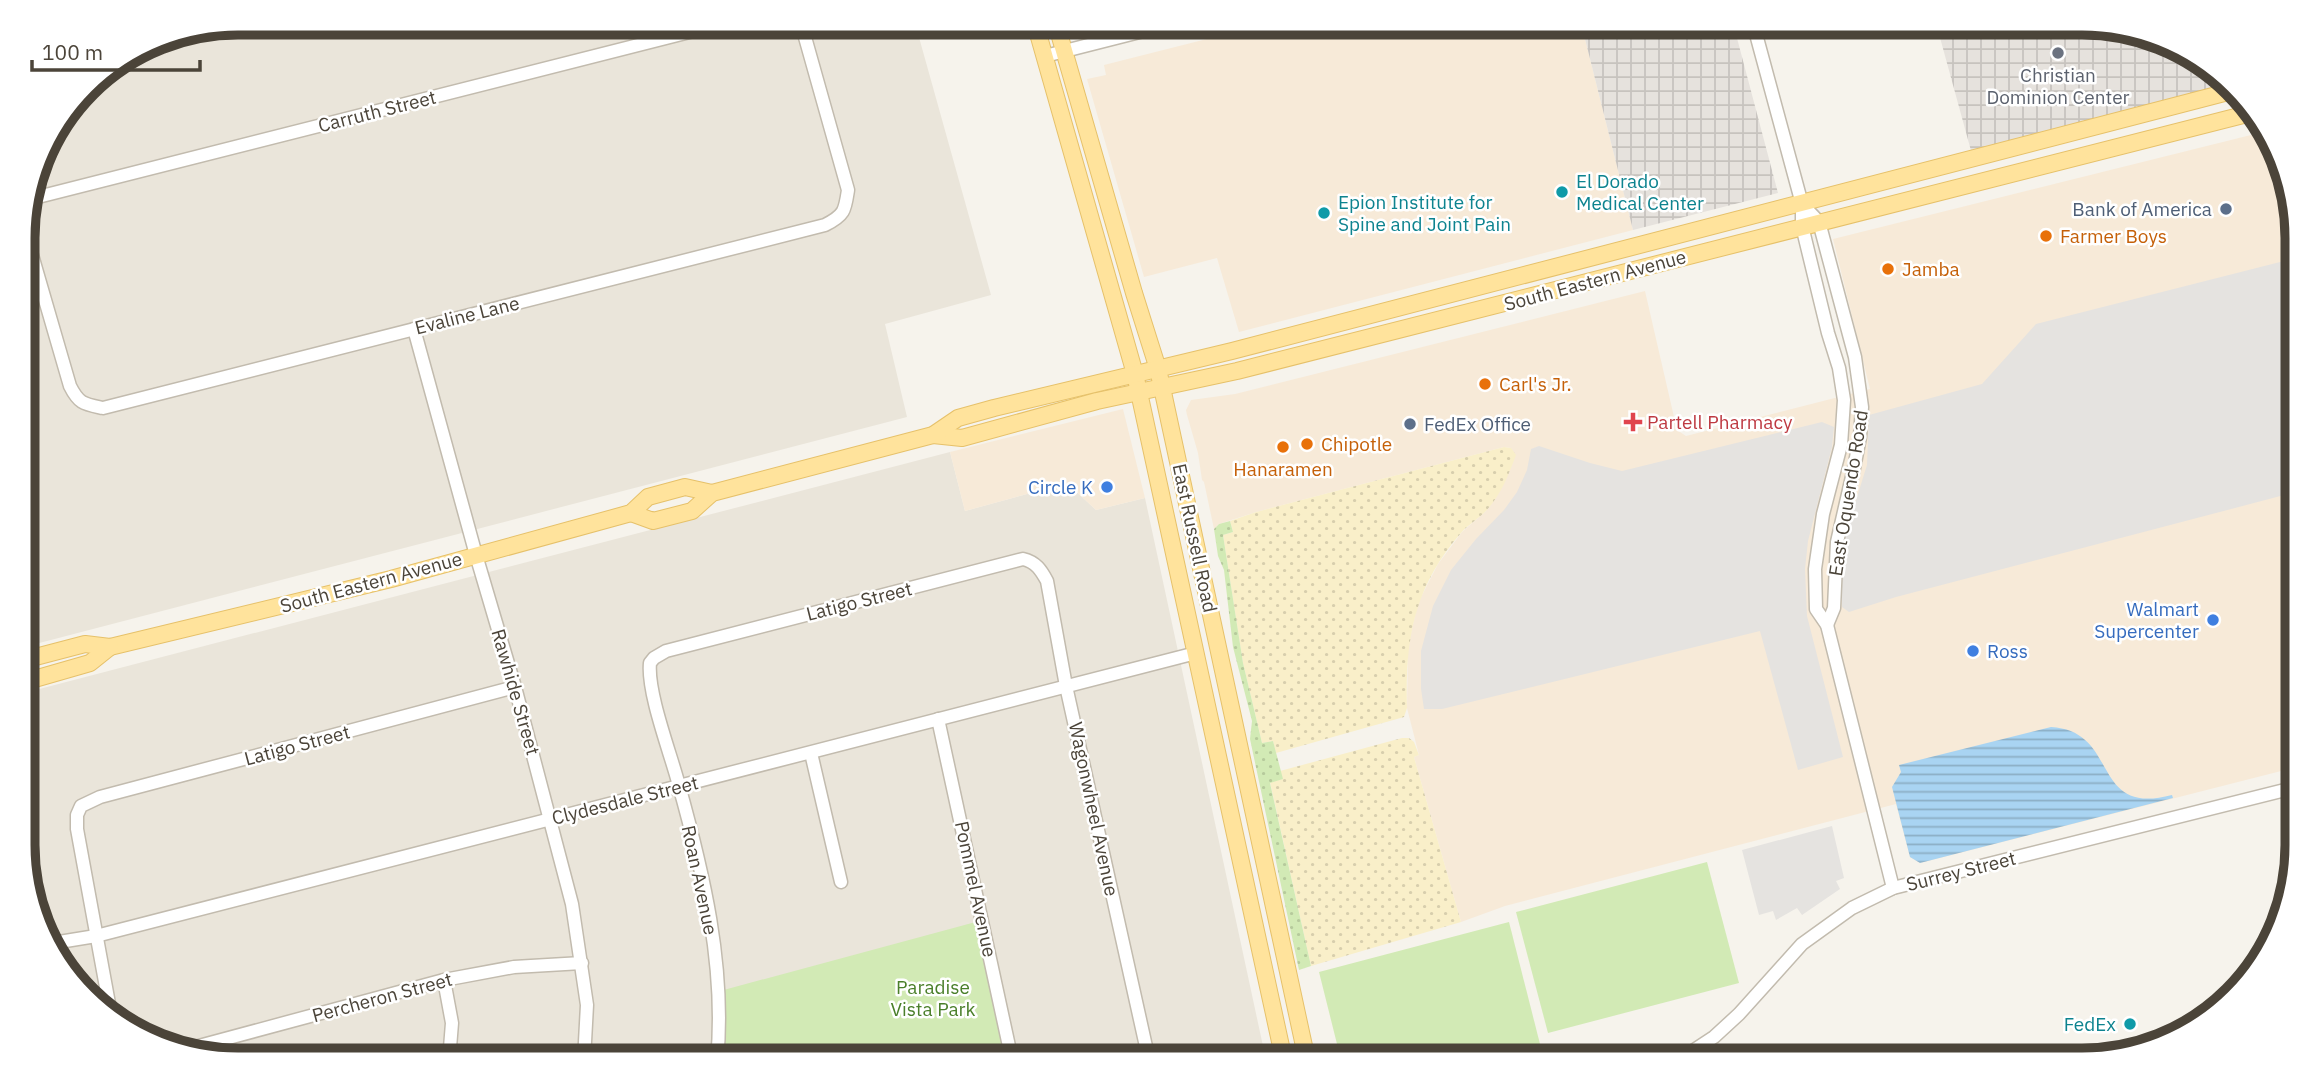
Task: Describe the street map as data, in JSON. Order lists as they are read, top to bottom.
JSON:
{
  "streets": {
    "main road": ["South Eastern Avenue", "East Russell Road"],
    "street": [
      "Carruth Street",
      "Evaline Lane",
      "East Oquendo Road",
      "Latigo Street",
      "Rawhide Street",
      "Clydesdale Street",
      "Wagonwheel Avenue",
      "Surrey Street",
      "Roan Avenue",
      "Pommel Avenue",
      "Percheron Street"
    ]
  },
  "crossings": [
    ["South Eastern Avenue", "East Oquendo Road"],
    ["South Eastern Avenue", "East Russell Road"],
    ["South Eastern Avenue", "Rawhide Street"],
    ["Evaline Lane", "Rawhide Street"],
    ["East Oquendo Road", "Surrey Street"],
    ["East Russell Road", "Clydesdale Street"],
    ["Latigo Street", "Rawhide Street"],
    ["Latigo Street", "Clydesdale Street"],
    ["Latigo Street", "Wagonwheel Avenue"],
    ["Latigo Street", "Roan Avenue"],
    ["Rawhide Street", "Clydesdale Street"],
    ["Rawhide Street", "Percheron Street"],
    ["Clydesdale Street", "Wagonwheel Avenue"],
    ["Clydesdale Street", "Roan Avenue"],
    ["Clydesdale Street", "Pommel Avenue"]
  ],
  "parks": ["Paradise Vista Park"],
  "places": {
    "other": [
      "Christian Dominion Center",
      "El Dorado Medical Center",
      "Bank of America",
      "Epion Institute for Spine and Joint Pain",
      "Farmer Boys",
      "Jamba",
      "Carl's Jr.",
      "FedEx Office",
      "Chipotle",
      "Hanaramen",
      "Circle K",
      "Walmart Supercenter",
      "Ross",
      "FedEx"
    ],
    "health": ["Partell Pharmacy"]
  },
  "scale_bar": "100 m"
}
